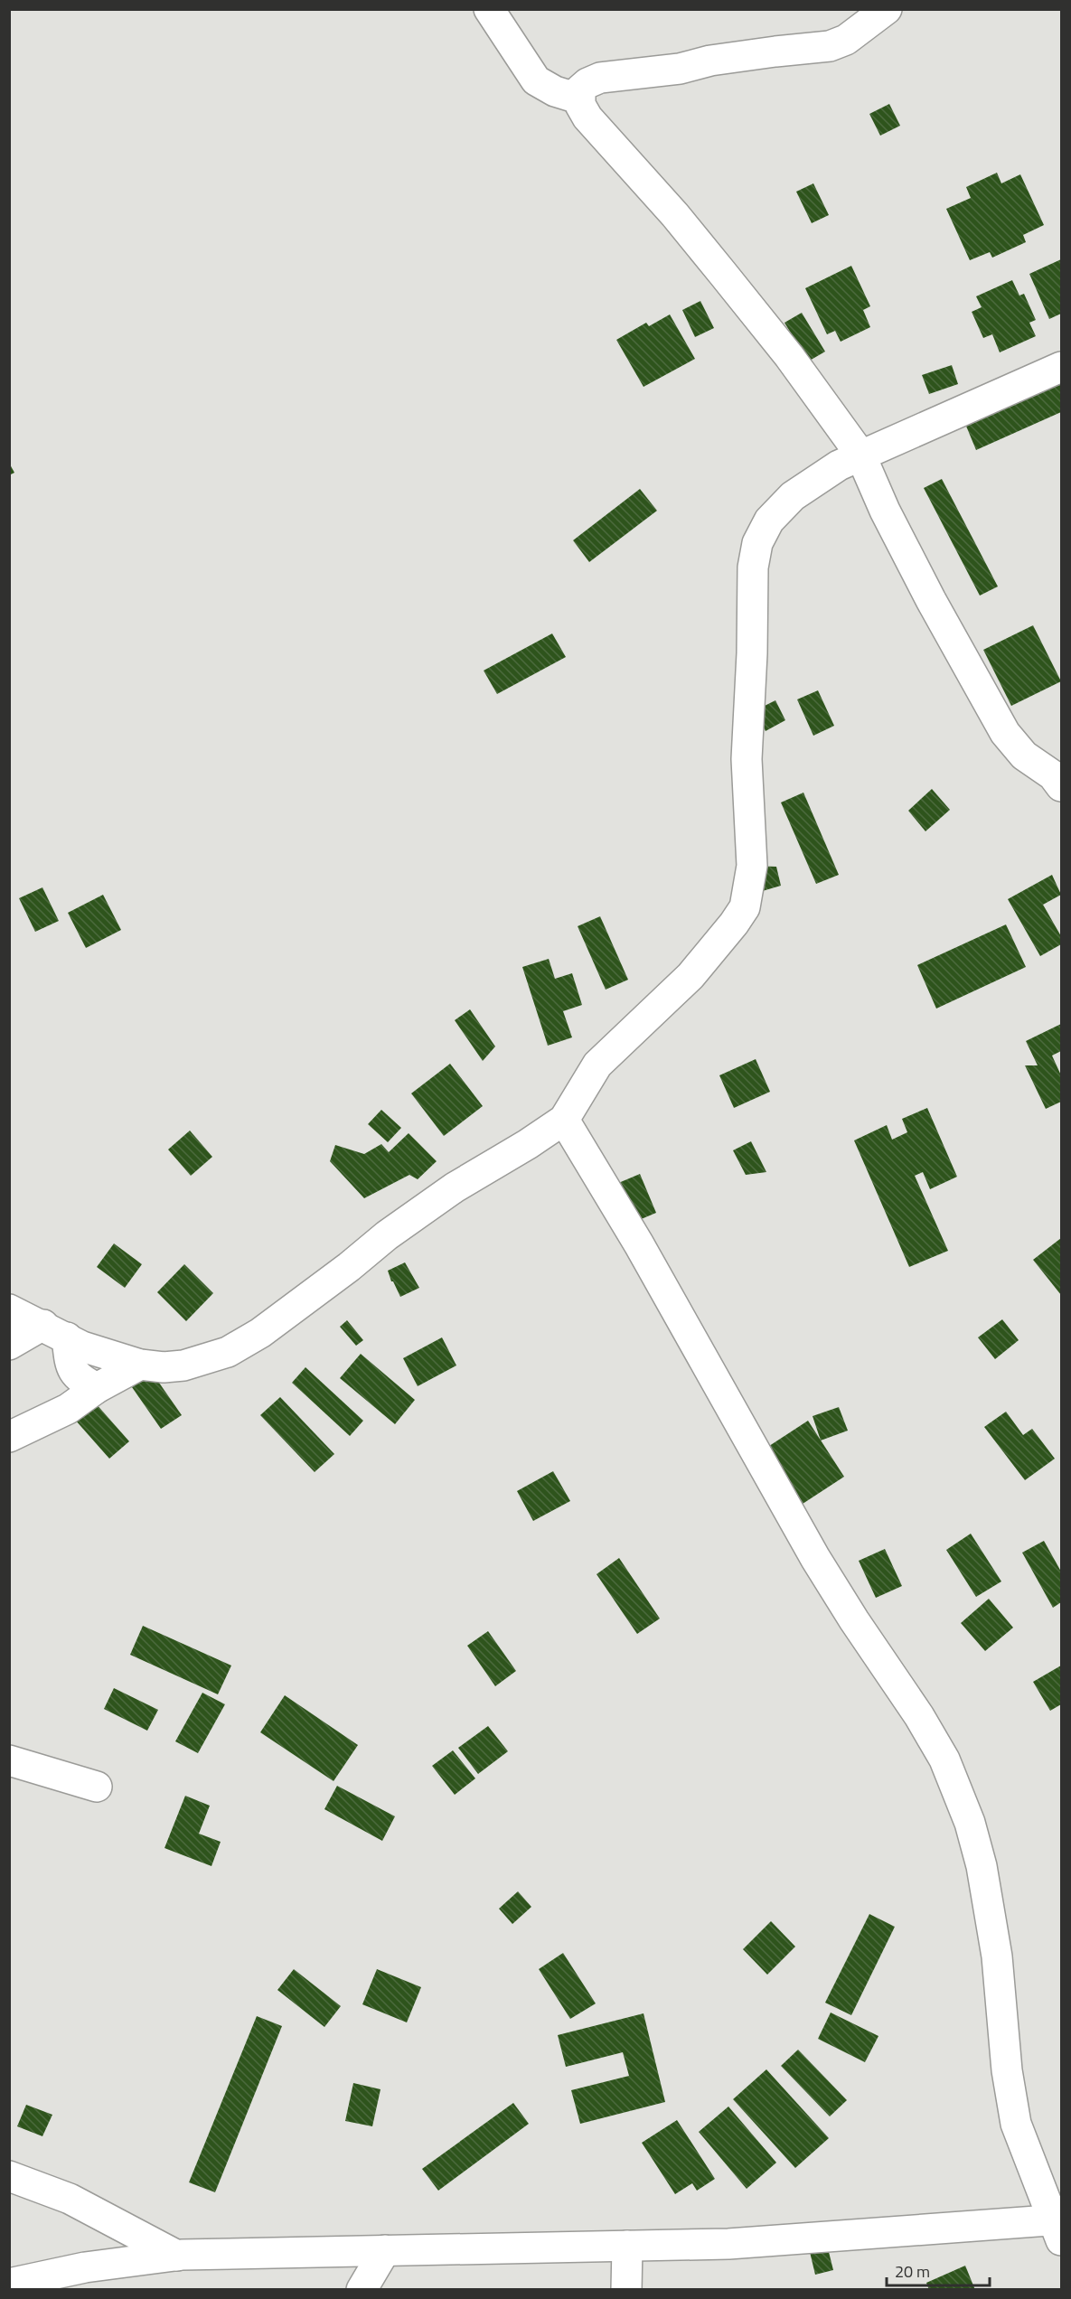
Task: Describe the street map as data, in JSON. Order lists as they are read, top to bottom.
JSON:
{
  "scale_bar": "20 m"
}
